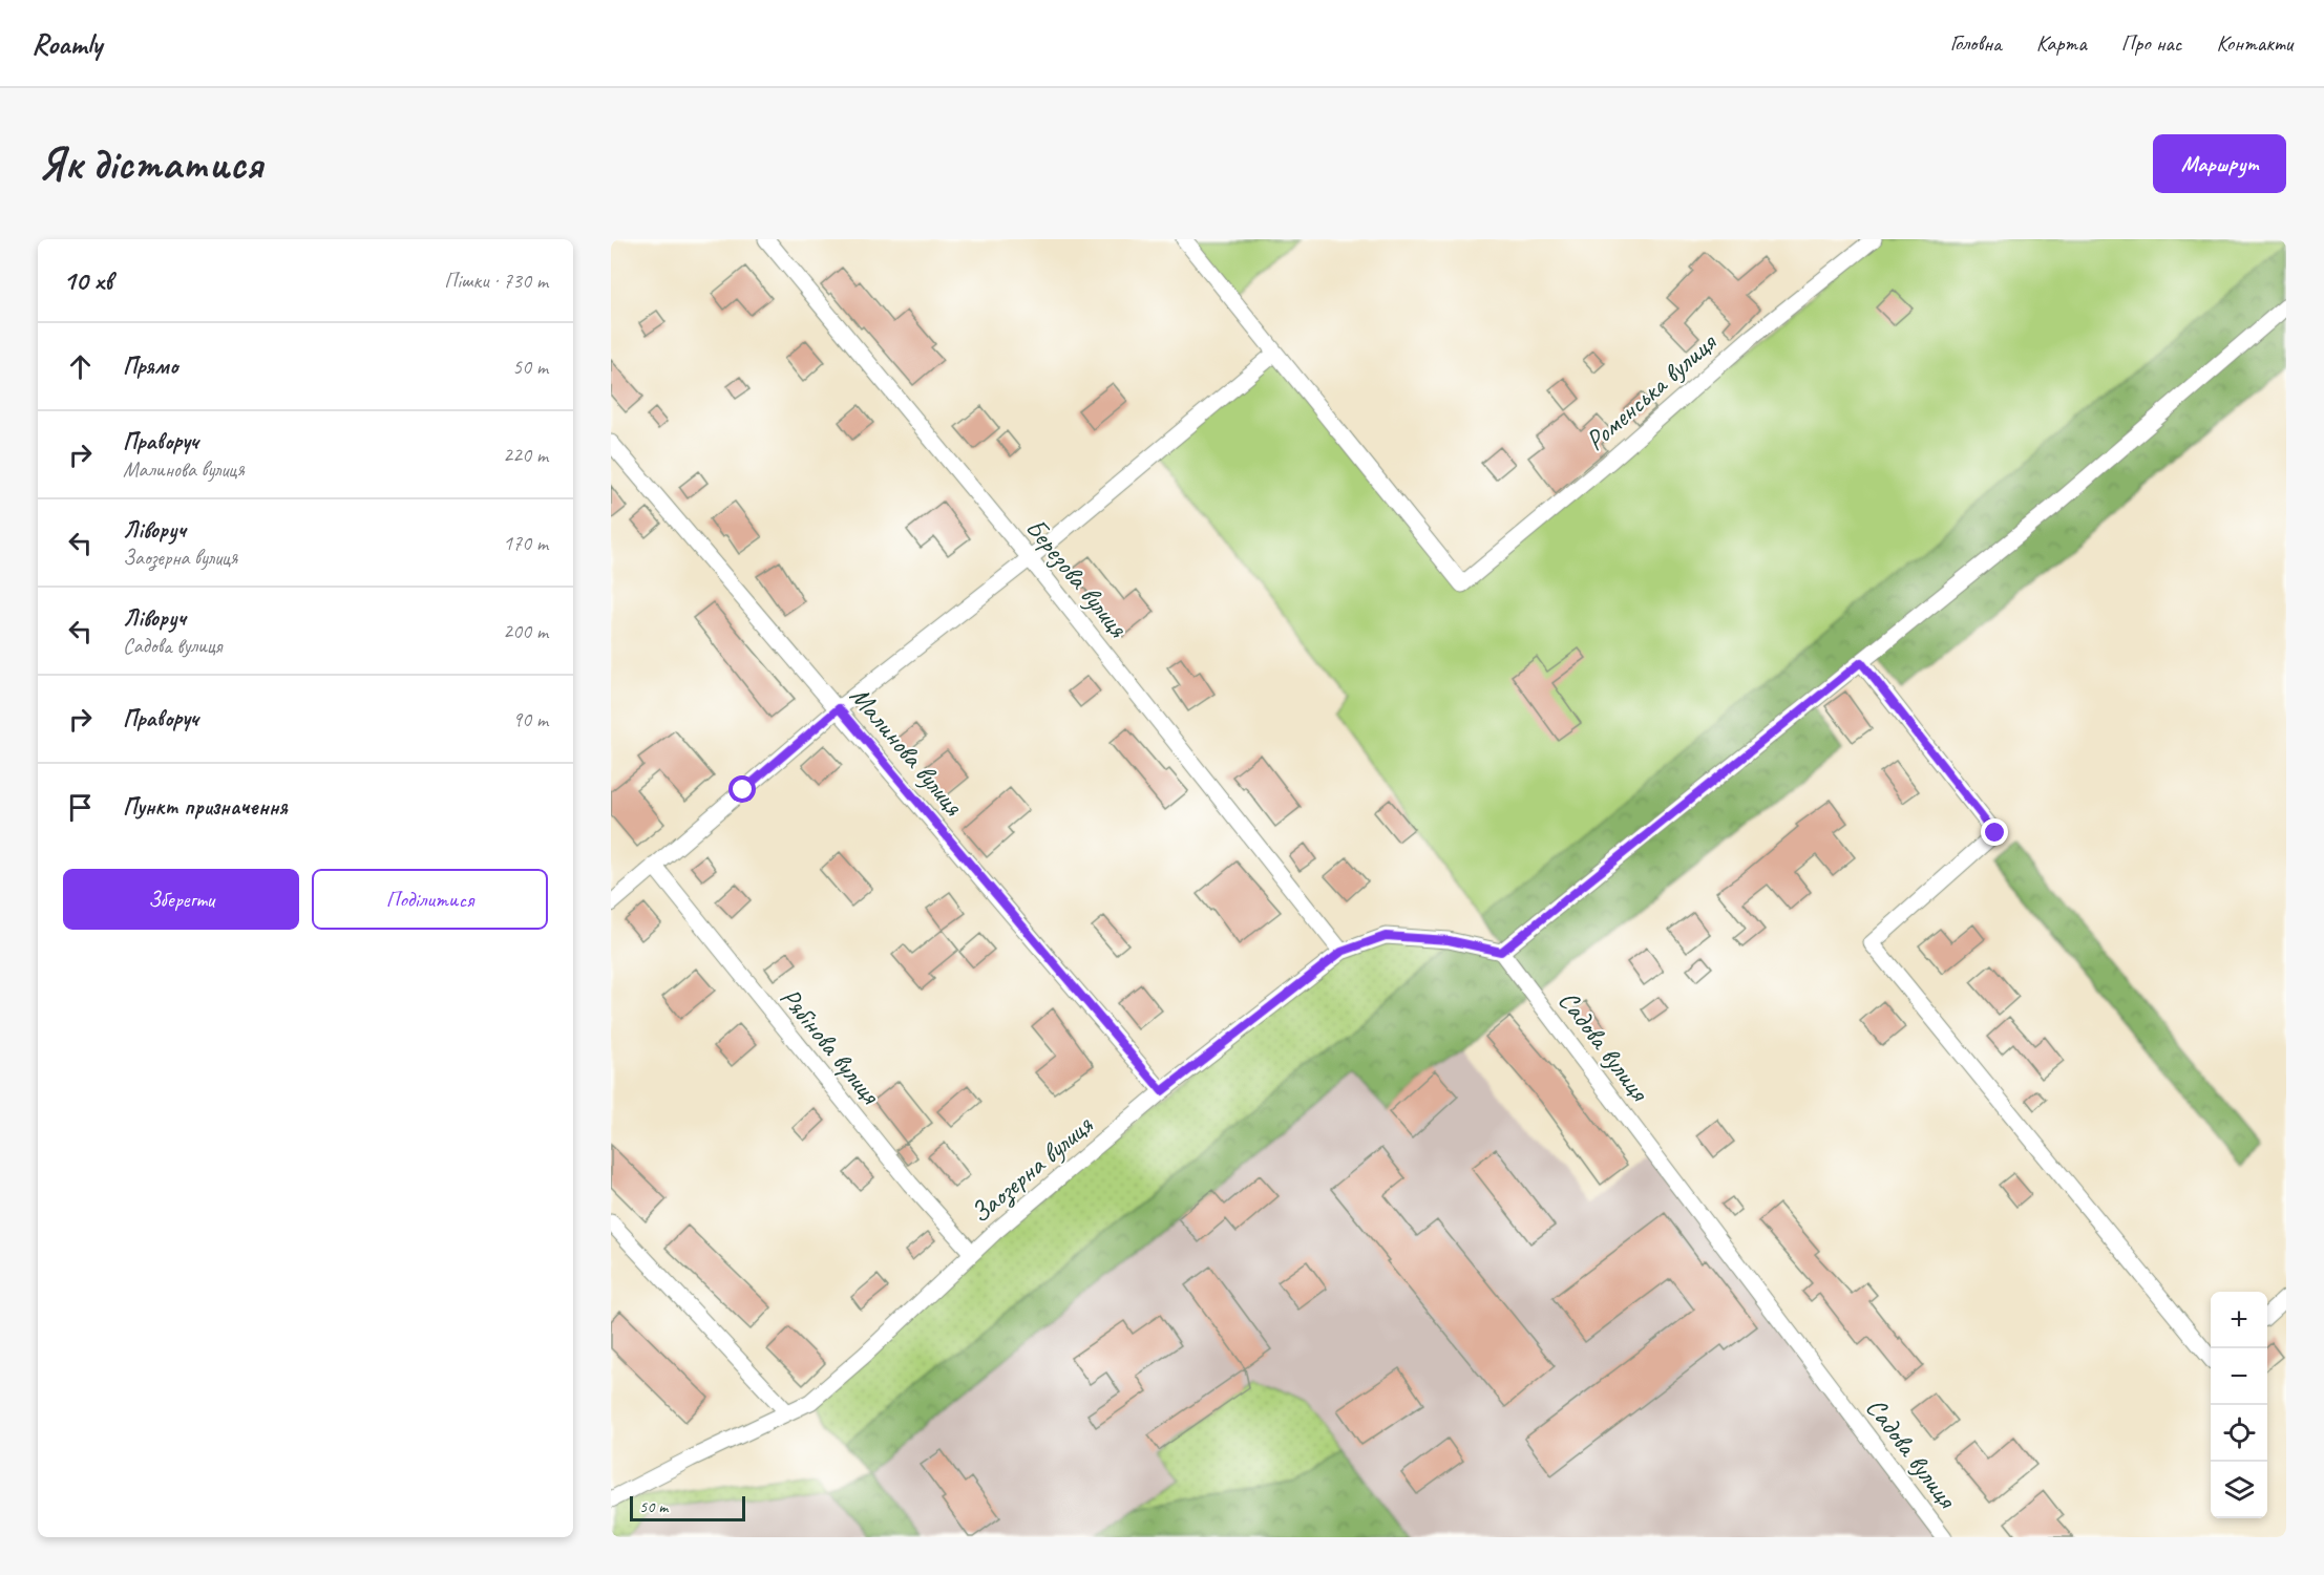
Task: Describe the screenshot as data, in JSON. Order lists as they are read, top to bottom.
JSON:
{
  "streets": {
    "street": [
      "Роменська вулиця",
      "Березова вулиця",
      "Малинова вулиця",
      "Рябінова вулиця",
      "Садова вулиця",
      "Заозерна вулиця"
    ]
  },
  "crossings": [
    ["Березова вулиця", "Заозерна вулиця"],
    ["Малинова вулиця", "Заозерна вулиця"],
    ["Рябінова вулиця", "Заозерна вулиця"],
    ["Садова вулиця", "Заозерна вулиця"]
  ],
  "scale_bar": "50 m",
  "page": {
    "header": "Roamly",
    "nav": [
      "Головна",
      "Карта",
      "Про нас",
      "Контакти"
    ],
    "buttons": [
      "Маршрут",
      ["Зберегти", "Поділитися"]
    ],
    "title": "Як дістатися",
    "heading": ["10 хв", "Пішки · 730 m"],
    "list": [
      ["Прямо", "50 m"],
      ["Праворуч", "Малинова вулиця", "220 m"],
      ["Ліворуч", "Заозерна вулиця", "170 m"],
      ["Ліворуч", "Садова вулиця", "200 m"],
      ["Праворуч", "90 m"],
      "Пункт призначення"
    ],
    "map_buttons": ["+", "−"],
    "scale": "50 m"
  }
}
